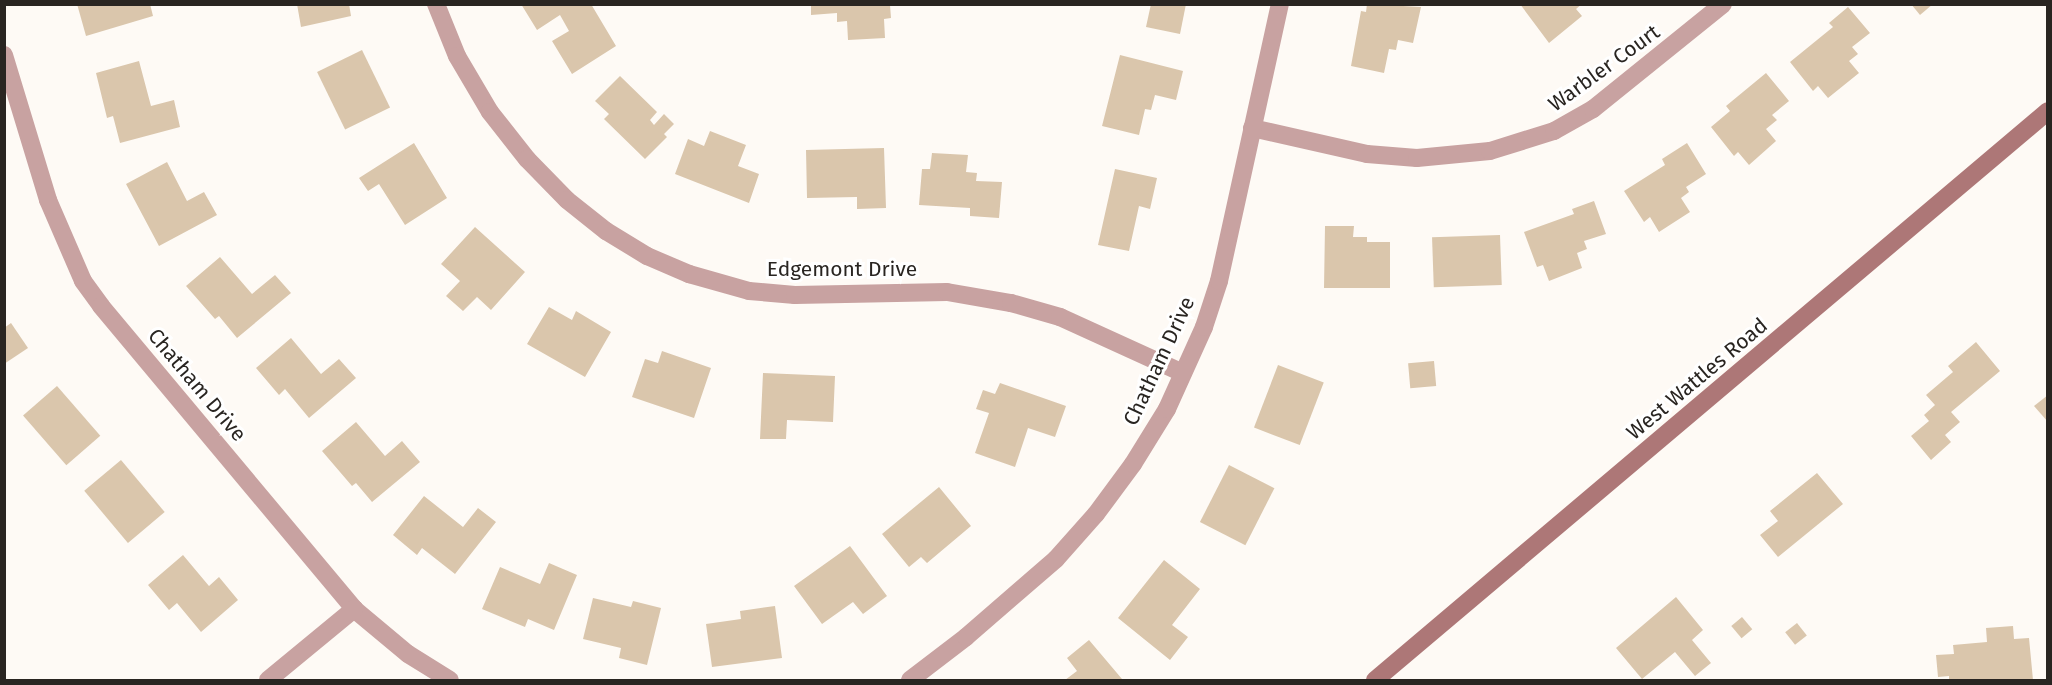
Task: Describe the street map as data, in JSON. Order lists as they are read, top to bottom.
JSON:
{
  "streets": {
    "street": [
      "Warbler Court",
      "Edgemont Drive",
      "Chatham Drive",
      "West Wattles Road"
    ]
  },
  "crossings": [
    ["Warbler Court", "Chatham Drive"],
    ["Edgemont Drive", "Chatham Drive"]
  ]
}
